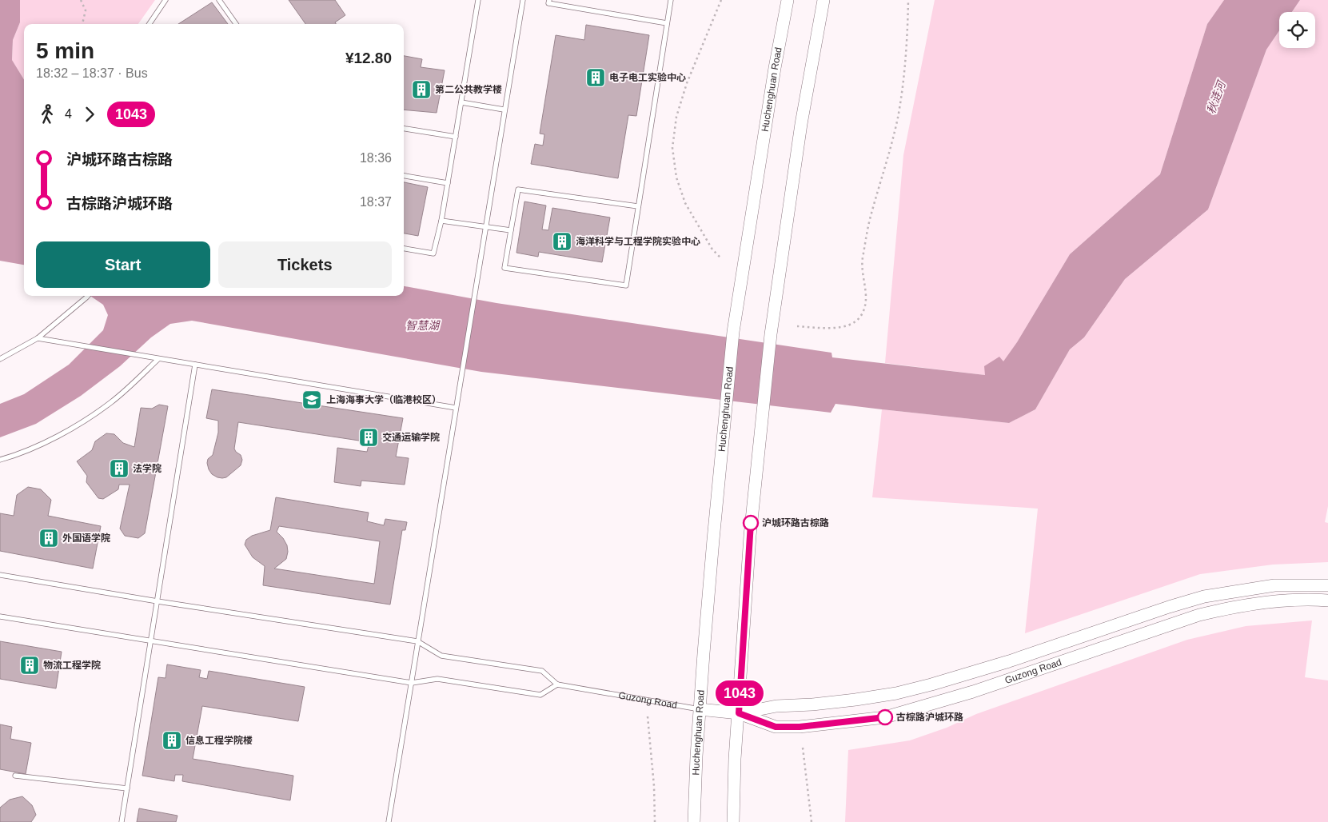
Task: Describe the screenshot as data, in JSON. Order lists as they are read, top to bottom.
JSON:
{
  "streets": {
    "main road": ["Huchenghuan Road", "Guzong Road"]
  },
  "crossings": [
    ["Huchenghuan Road", "Guzong Road"]
  ],
  "water": ["秋涟河", "智慧湖"],
  "places": {
    "building": [
      "电子电工实验中心",
      "第二公共教学楼",
      "海洋科学与工程学院实验中心",
      "交通运输学院",
      "法学院",
      "外国语学院",
      "物流工程学院",
      "信息工程学院楼"
    ],
    "school or university": ["上海海事大学（临港校区）"],
    "other": ["沪城环路古棕路", "古棕路沪城环路"]
  },
  "lines": ["bus line 1043"],
  "page": {
    "on_map": "1043",
    "heading": ["5 min", "18:32 – 18:37 · Bus", "¥12.80"],
    "legs": ["4", "1043"],
    "list": [
      {
        "name": "沪城环路古棕路",
        "value": "18:36"
      },
      {
        "name": "古棕路沪城环路",
        "value": "18:37"
      }
    ],
    "buttons": ["Start", "Tickets"]
  }
}
